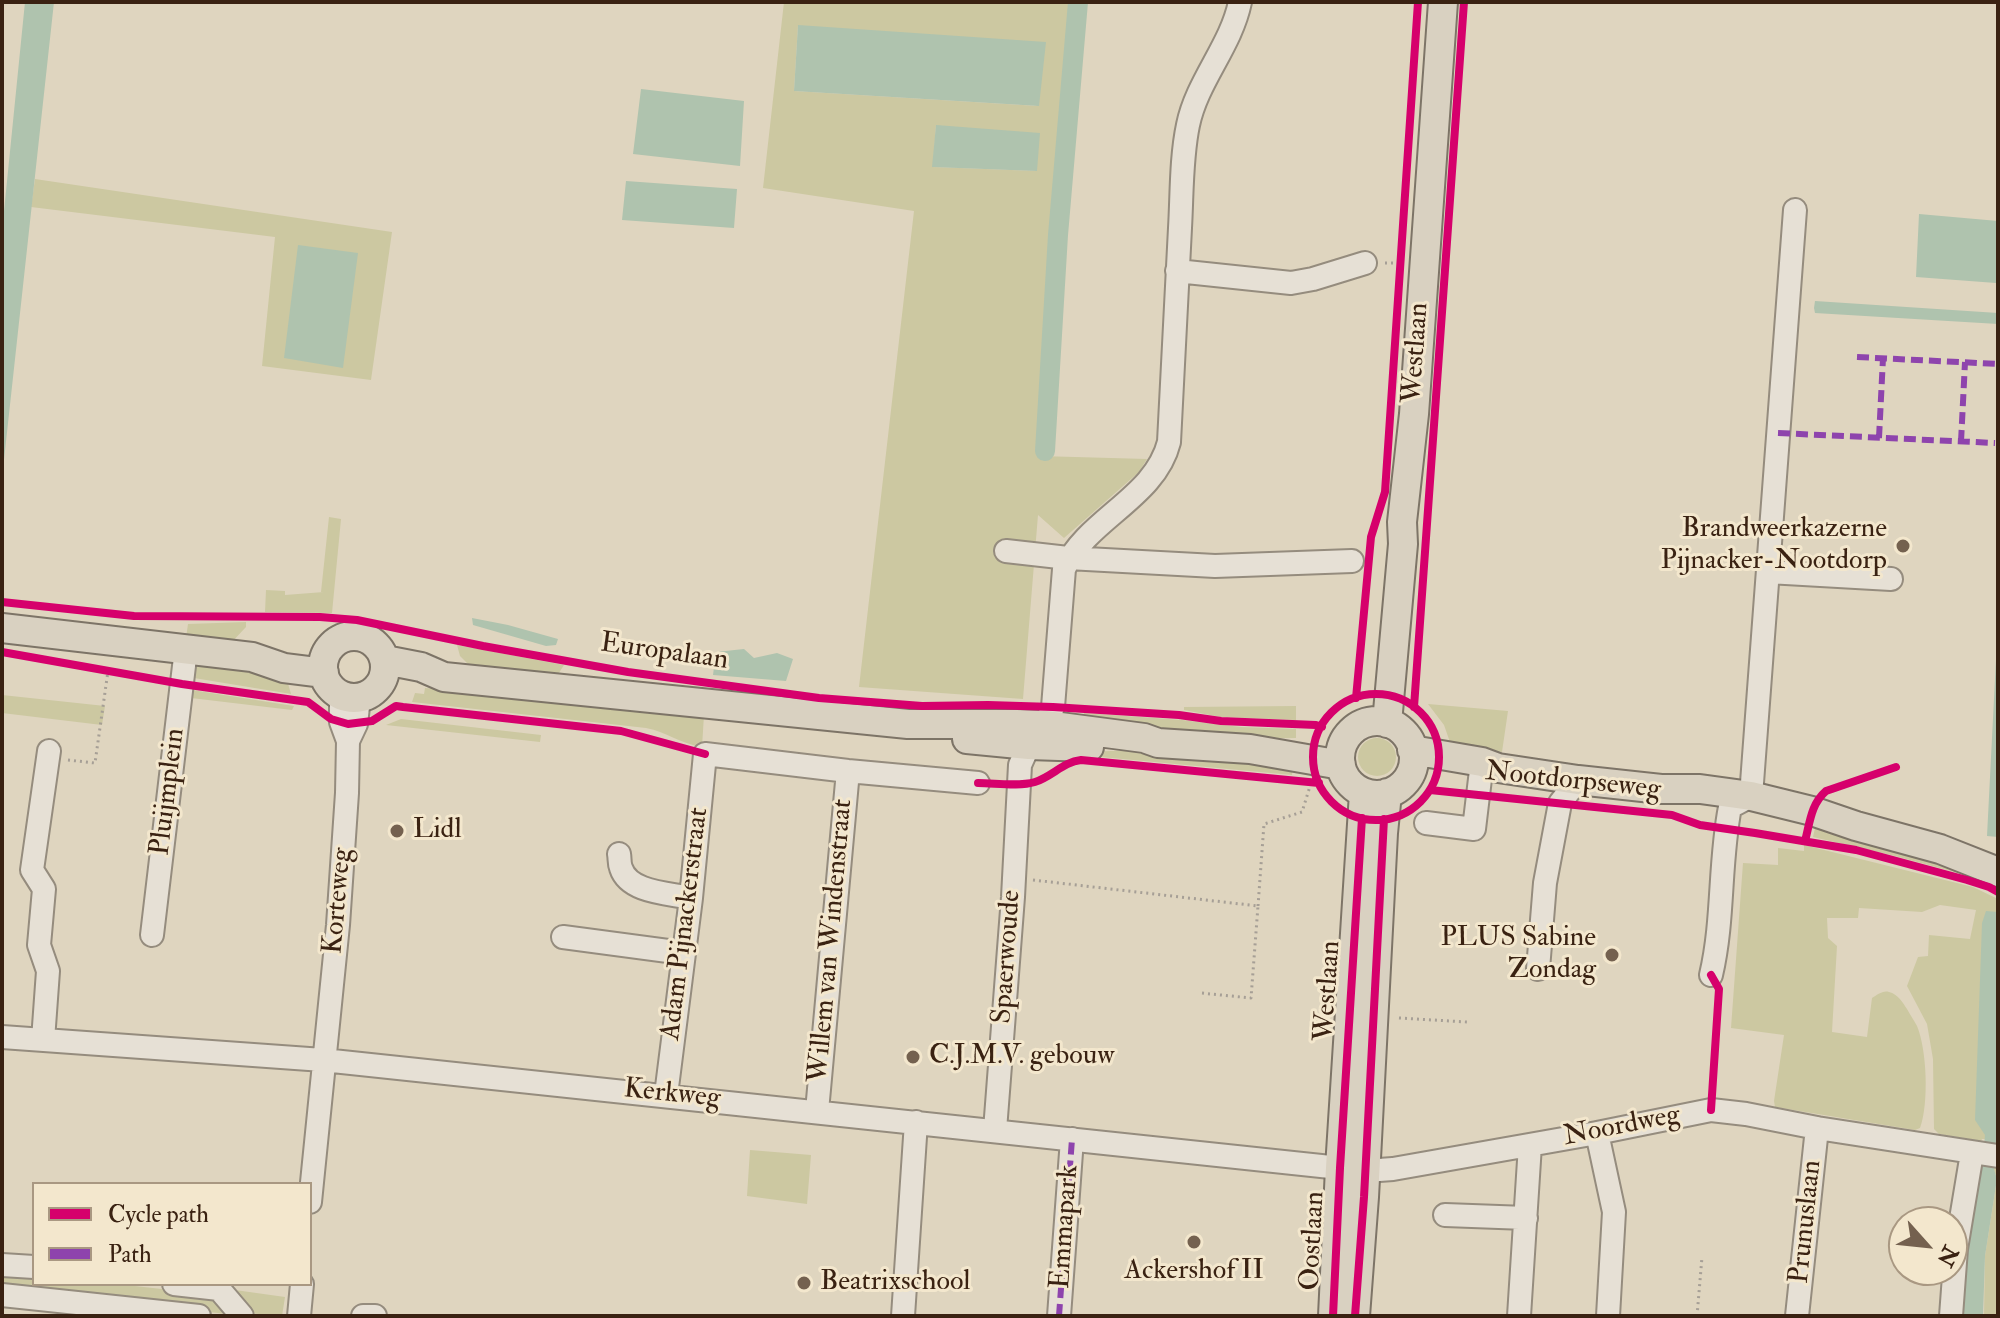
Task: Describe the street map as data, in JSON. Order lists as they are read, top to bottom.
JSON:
{
  "streets": {
    "main road": [
      "Westlaan",
      "Europalaan",
      "Nootdorpseweg",
      "Oostlaan"
    ],
    "street": [
      "Pluijmplein",
      "Korteweg",
      "Adam Pijnackerstraat",
      "Willem van Windenstraat",
      "Spaerwoude",
      "Kerkweg",
      "Noordweg",
      "Prunuslaan",
      "Emmapark"
    ]
  },
  "crossings": [
    ["Westlaan", "Europalaan"],
    ["Westlaan", "Nootdorpseweg"],
    ["Westlaan", "Kerkweg"],
    ["Westlaan", "Noordweg"],
    ["Westlaan", "Oostlaan"],
    ["Europalaan", "Nootdorpseweg"],
    ["Europalaan", "Pluijmplein"],
    ["Europalaan", "Korteweg"],
    ["Europalaan", "Spaerwoude"],
    ["Korteweg", "Kerkweg"],
    ["Adam Pijnackerstraat", "Willem van Windenstraat"],
    ["Adam Pijnackerstraat", "Kerkweg"],
    ["Willem van Windenstraat", "Kerkweg"],
    ["Spaerwoude", "Kerkweg"],
    ["Kerkweg", "Noordweg"],
    ["Kerkweg", "Emmapark"],
    ["Kerkweg", "Oostlaan"],
    ["Noordweg", "Prunuslaan"],
    ["Noordweg", "Oostlaan"]
  ],
  "places": [
    "Brandweerkazerne Pijnacker-Nootdorp",
    "Lidl",
    "PLUS Sabine Zondag",
    "C.J.M.V. gebouw",
    "Ackershof II",
    "Beatrixschool"
  ],
  "legend": ["Cycle path", "Path"],
  "north": "bottom right"
}
